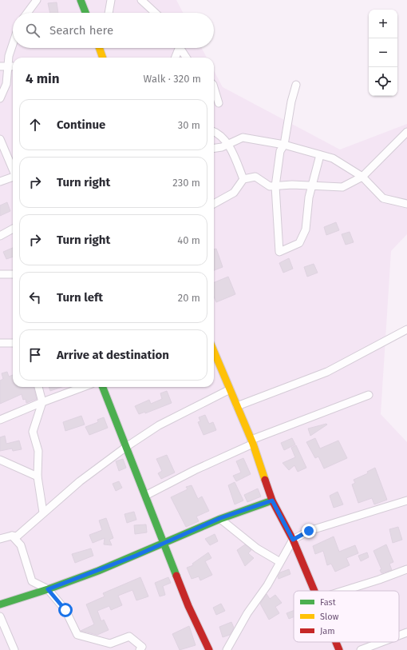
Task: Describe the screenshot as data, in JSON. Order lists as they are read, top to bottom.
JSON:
{
  "legend": ["Fast", "Slow", "Jam"],
  "page": {
    "map_buttons": ["+", "−"],
    "search": "Search here",
    "heading": ["4 min", "Walk · 320 m"],
    "list": [
      ["Continue", "30 m"],
      ["Turn right", "230 m"],
      ["Turn right", "40 m"],
      ["Turn left", "20 m"],
      "Arrive at destination"
    ]
  }
}
